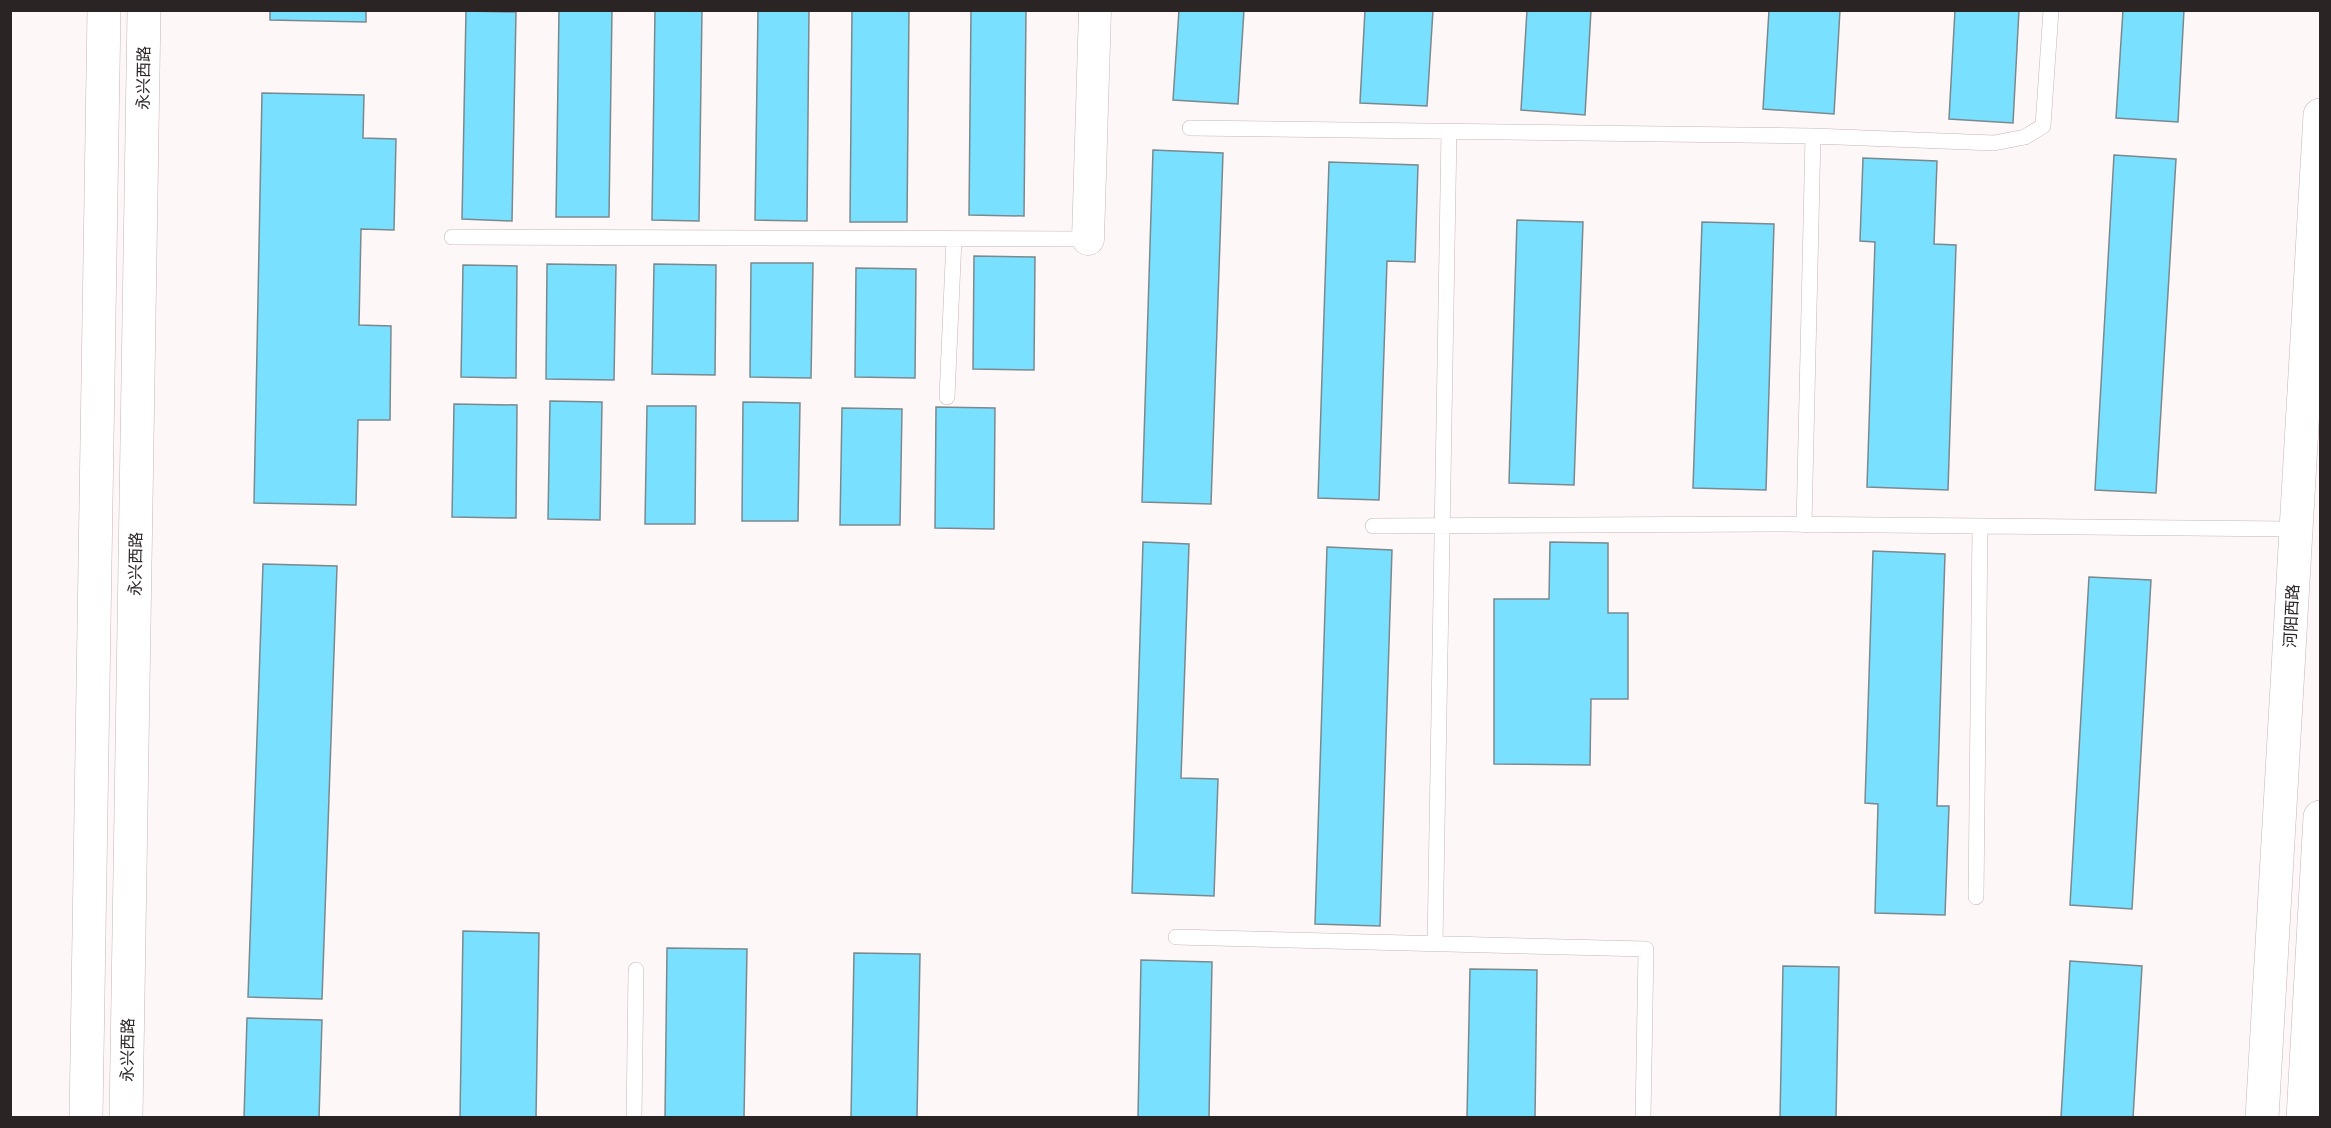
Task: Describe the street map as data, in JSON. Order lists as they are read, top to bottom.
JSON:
{
  "streets": {
    "main road": ["永兴西路", "河阳西路"]
  }
}
